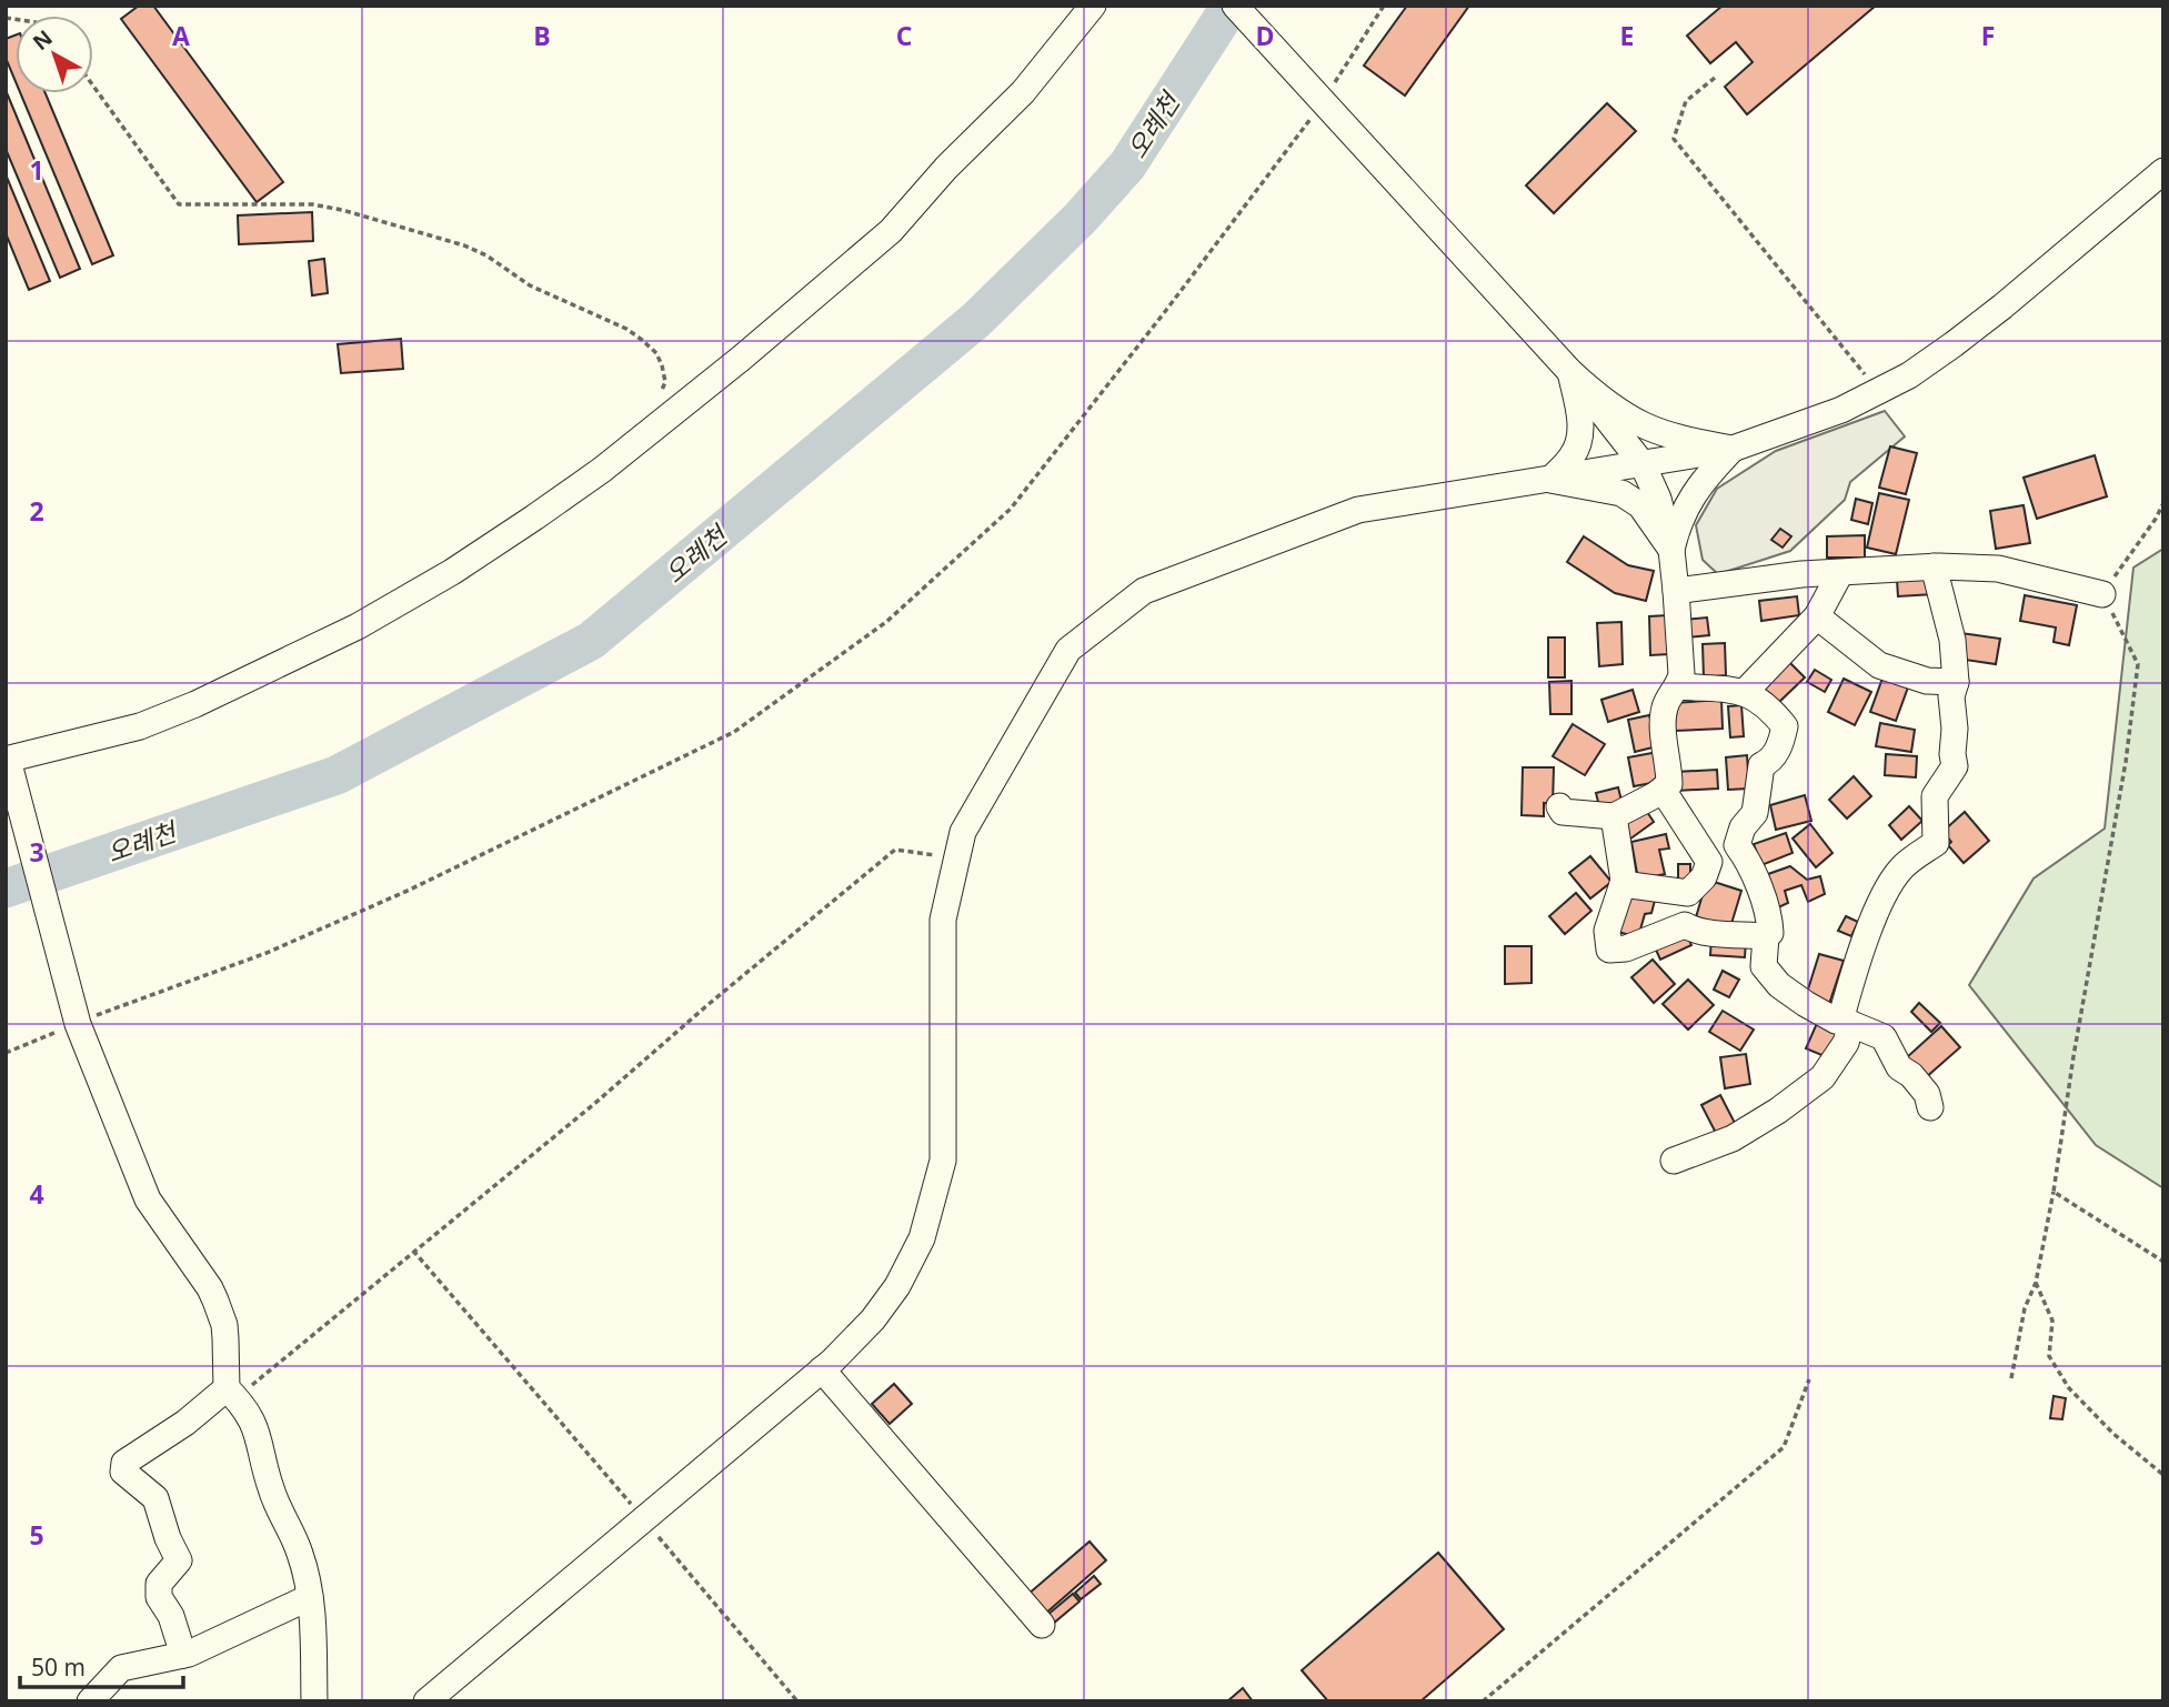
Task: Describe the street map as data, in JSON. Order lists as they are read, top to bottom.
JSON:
{
  "water": ["오례천"],
  "scale_bar": "50 m",
  "north": "top left",
  "grid": {
    "columns": [
      "A",
      "B",
      "C",
      "D",
      "E",
      "F"
    ],
    "rows": [
      "1",
      "2",
      "3",
      "4",
      "5"
    ]
  }
}
